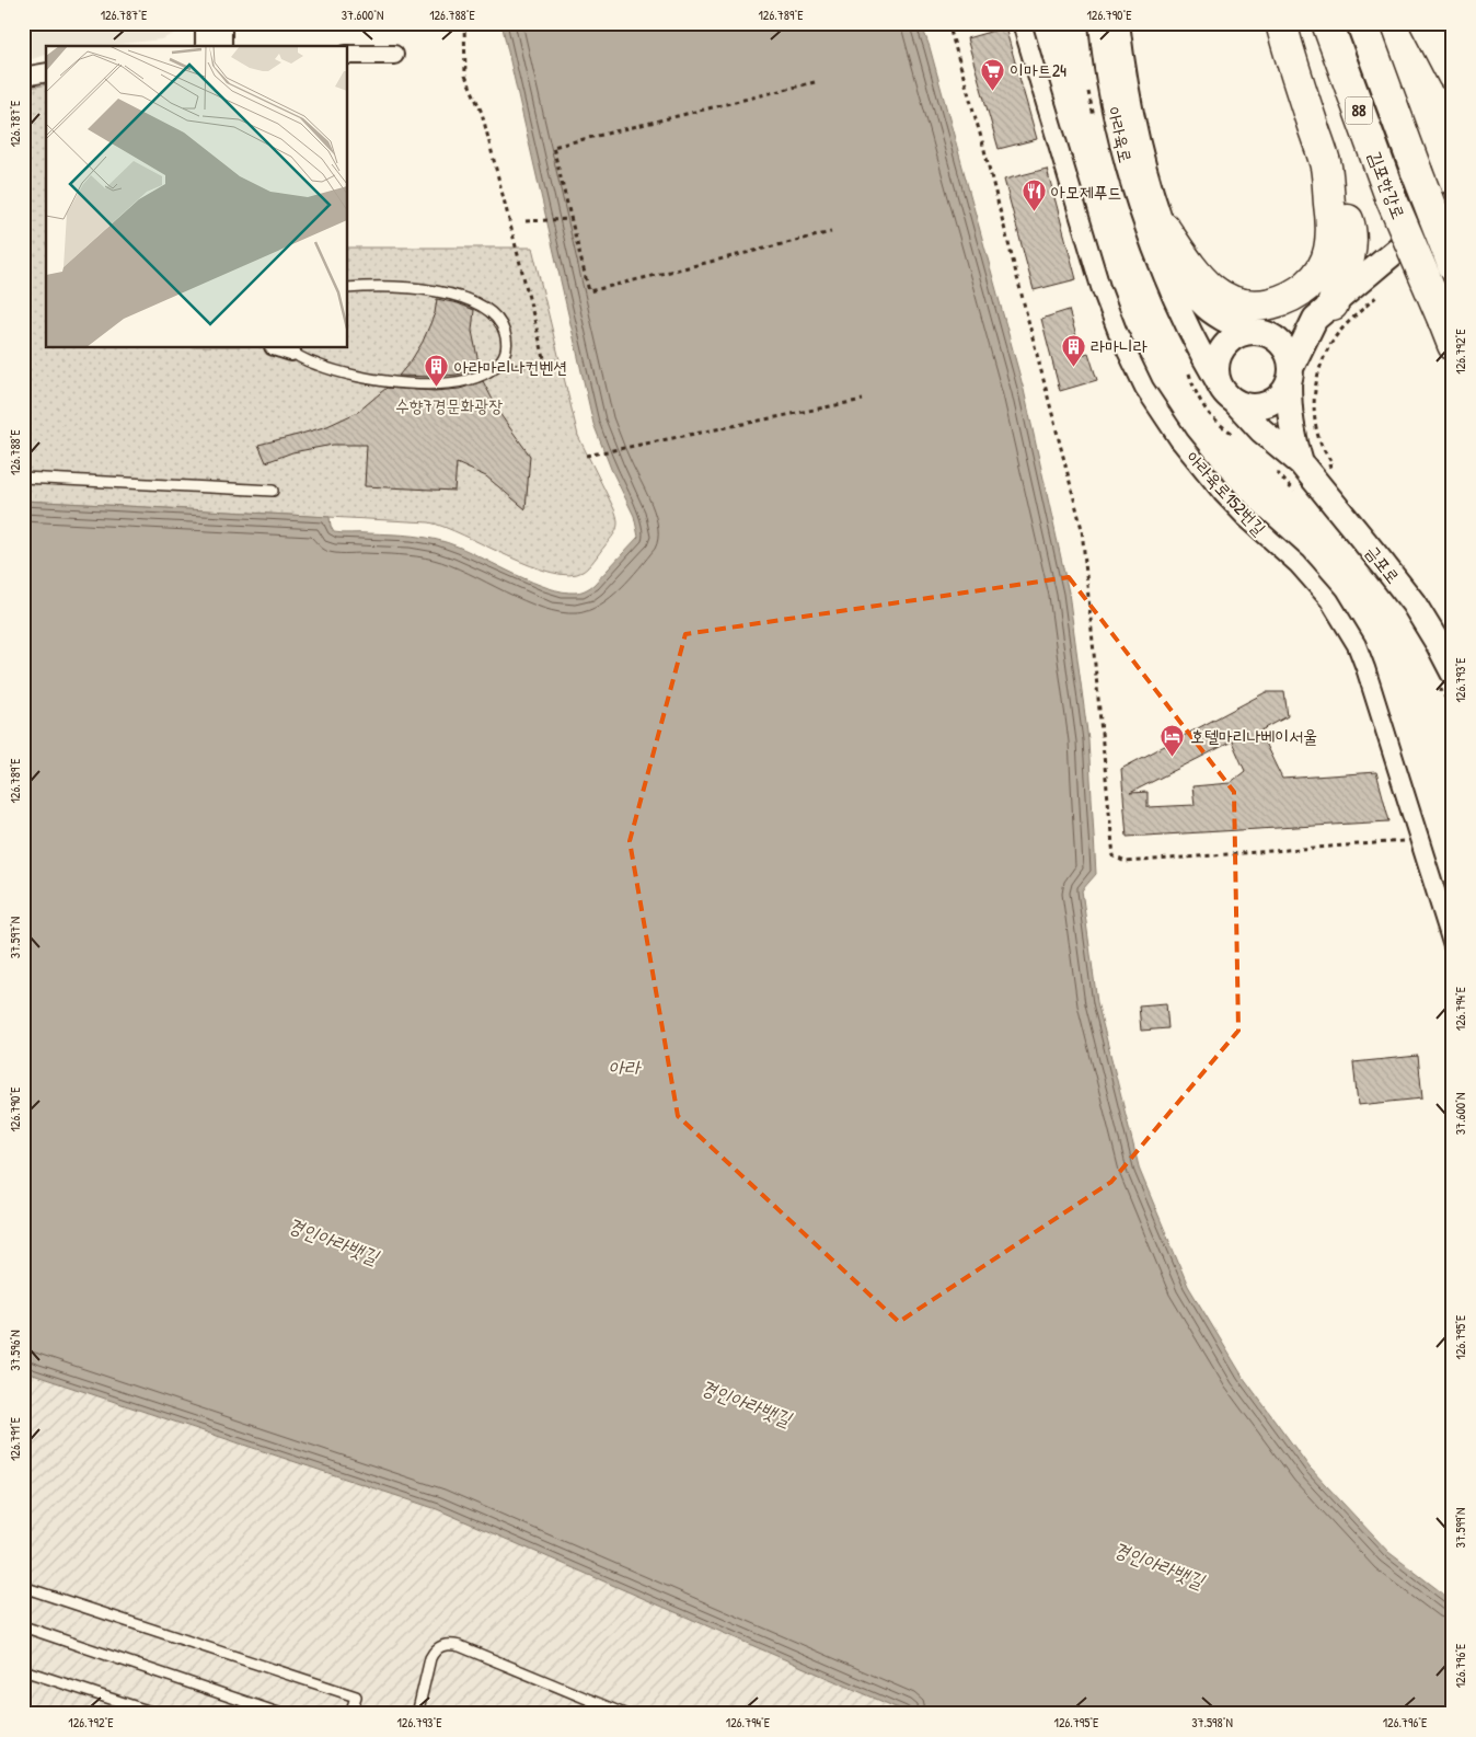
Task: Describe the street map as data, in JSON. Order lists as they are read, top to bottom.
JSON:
{
  "streets": {
    "highway": ["88", "김포한강로"],
    "main road": ["금포로"],
    "street": ["아라육로", "아라육로152번길"]
  },
  "water": ["아라", "경인아라뱃길"],
  "parks": ["수향7경문화광장"],
  "places": {
    "supermarket": ["이마트24"],
    "restaurant": ["아모제푸드"],
    "building": ["라마니라", "아라마리나컨벤션"],
    "hotel": ["호텔마리나베이서울"]
  },
  "coordinates": [
    "126.787°E",
    "37.600°N",
    "126.788°E",
    "126.789°E",
    "126.790°E",
    "126.792°E",
    "126.793°E",
    "37.597°N",
    "126.794°E",
    "126.795°E",
    "37.596°N",
    "126.791°E",
    "37.599°N",
    "126.796°E",
    "37.598°N"
  ]
}
